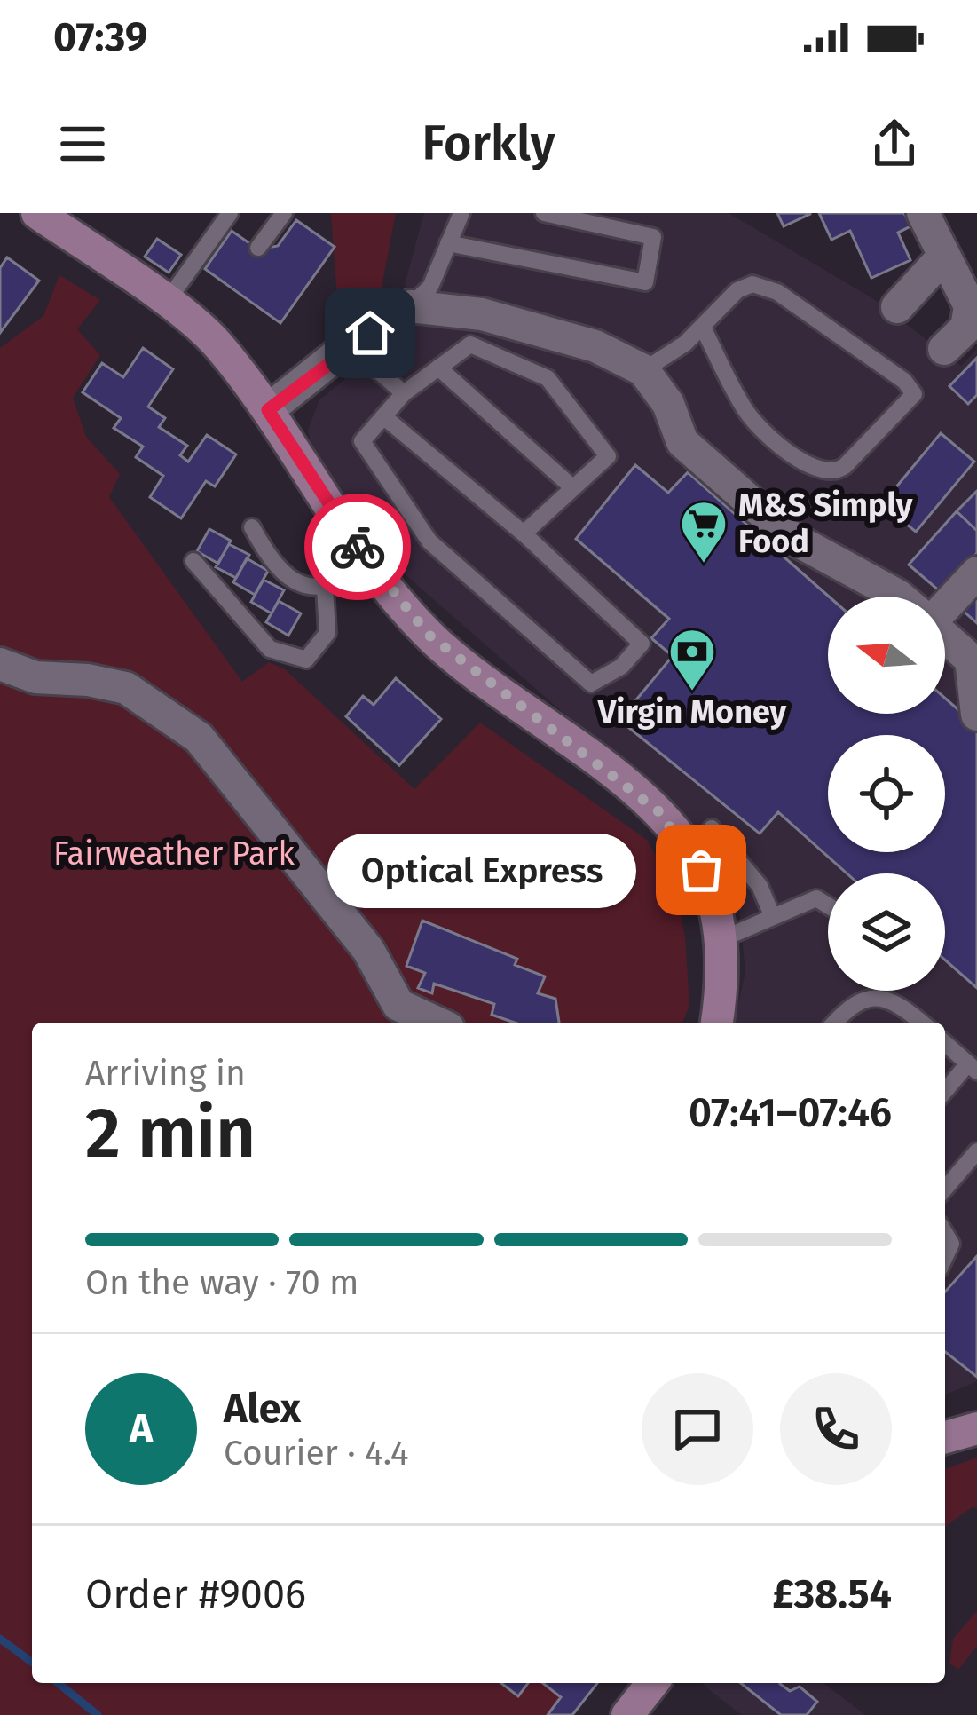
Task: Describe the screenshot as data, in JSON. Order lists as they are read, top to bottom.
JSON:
{
  "parks": ["Fairweather Park"],
  "places": {
    "supermarket": ["M&S Simply Food"],
    "bank": ["Virgin Money"],
    "other": ["Optical Express"]
  },
  "north": "left",
  "page": {
    "status": "07:39",
    "header": "Forkly",
    "bubble": "Optical Express",
    "heading": ["2 min", "Arriving in", "07:41–07:46"],
    "panel": [
      "Alex",
      "Courier · 4.4",
      "Order #9006",
      "£38.54"
    ],
    "bar": "On the way · 70 m",
    "round": "A"
  }
}
